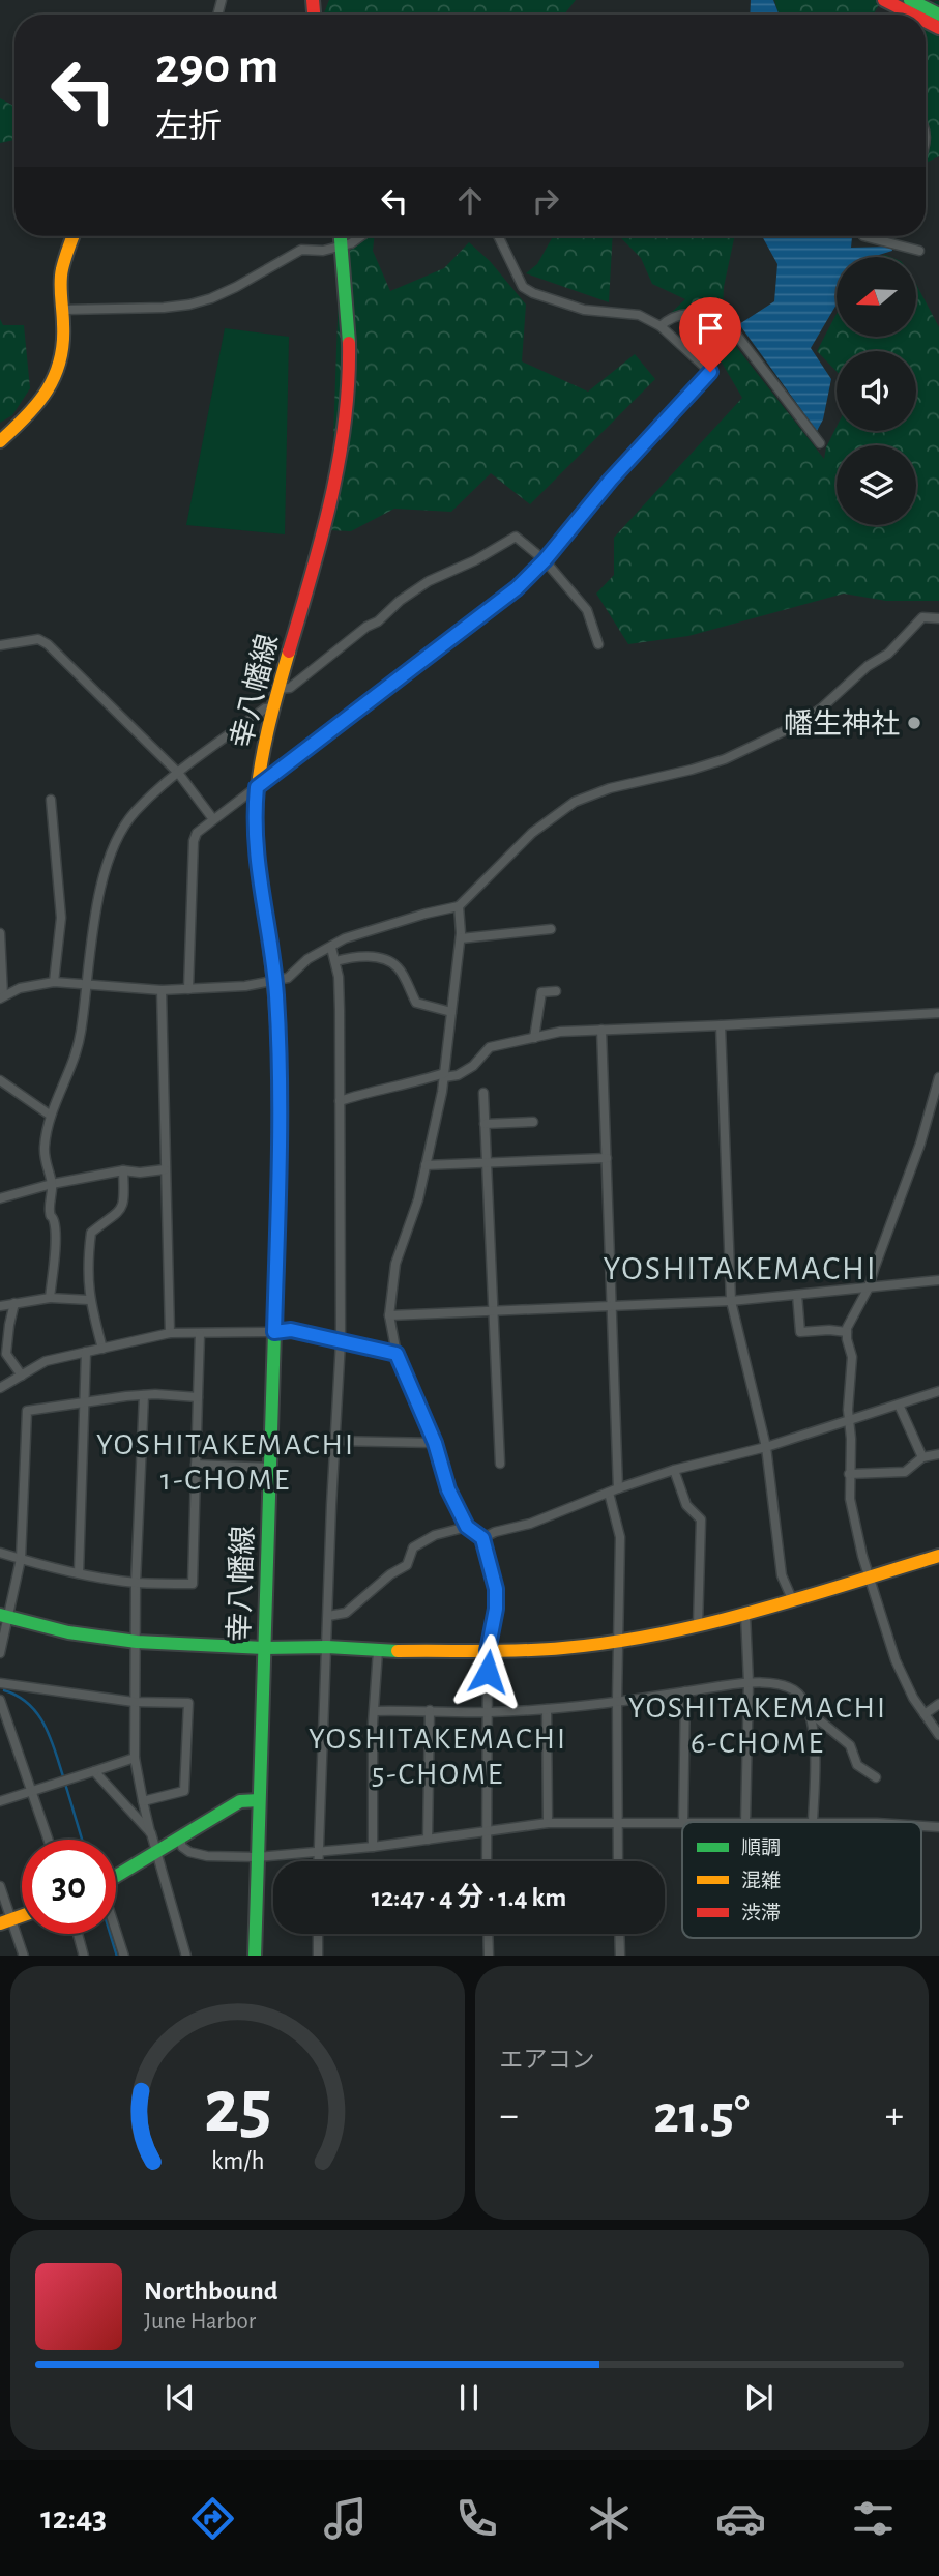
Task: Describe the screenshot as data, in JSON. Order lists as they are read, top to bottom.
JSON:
{
  "streets": {
    "main road": ["幸八幡線"]
  },
  "districts": [
    "YOSHITAKEMACHI",
    "YOSHITAKEMACHI 1-CHOME",
    "YOSHITAKEMACHI 6-CHOME",
    "YOSHITAKEMACHI 5-CHOME"
  ],
  "places": ["幡生神社"],
  "legend": ["順調", "混雑", "渋滞"],
  "north": "left",
  "page": {
    "turn": ["290 m", "左折"],
    "limit": "30",
    "trip": "12:47 · 4 分 · 1.4 km",
    "tile": "エアコン",
    "heat": ["−", "21.5°", "+"],
    "song": ["Northbound", "June Harbor"],
    "tabs": "12:43",
    "gauge": ["25", "km/h"]
  }
}
